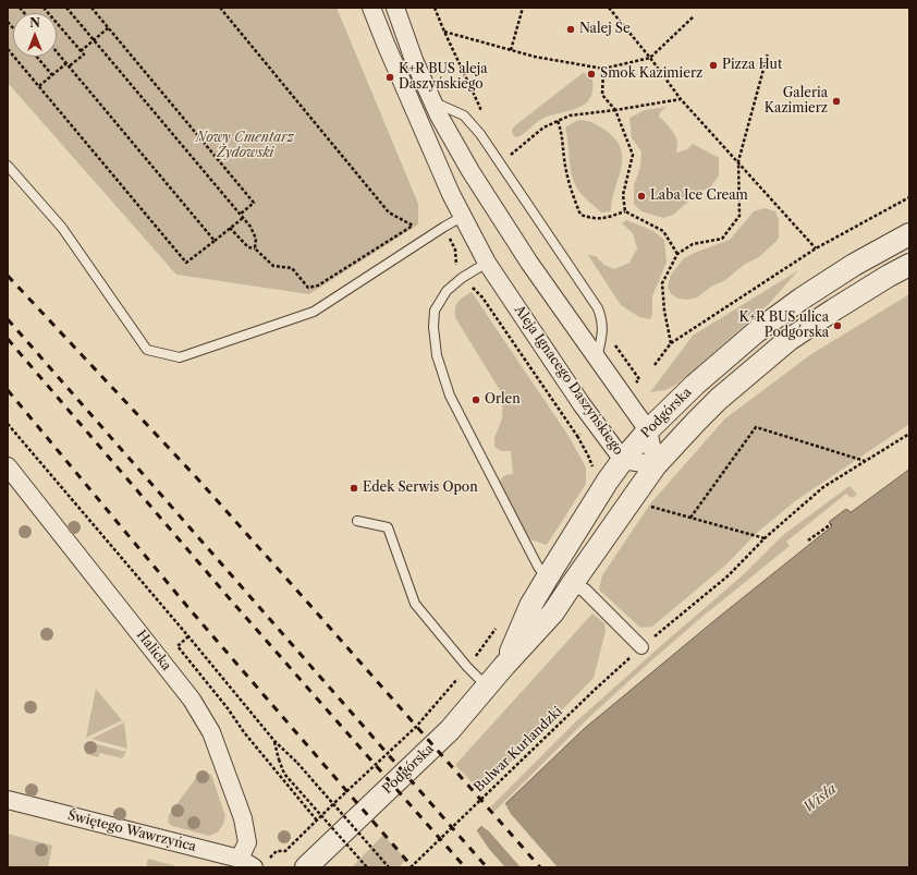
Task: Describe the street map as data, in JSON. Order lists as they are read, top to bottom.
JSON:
{
  "streets": {
    "street": [
      "Aleja Ignacego Daszyńskiego",
      "Podgórska",
      "Halicka",
      "Świętego Wawrzyńca"
    ],
    "path": ["Bulwar Kurlandzki"]
  },
  "crossings": [
    ["Aleja Ignacego Daszyńskiego", "Podgórska"],
    ["Halicka", "Świętego Wawrzyńca"]
  ],
  "water": ["Wisła"],
  "parks": ["Nowy Cmentarz Żydowski"],
  "places": [
    "Nalej Se",
    "Pizza Hut",
    "Smok Kazimierz",
    "K+R BUS aleja Daszyńskiego",
    "Galeria Kazimierz",
    "Laba Ice Cream",
    "K+R BUS ulica Podgórska",
    "Orlen",
    "Edek Serwis Opon"
  ],
  "north": "top"
}
